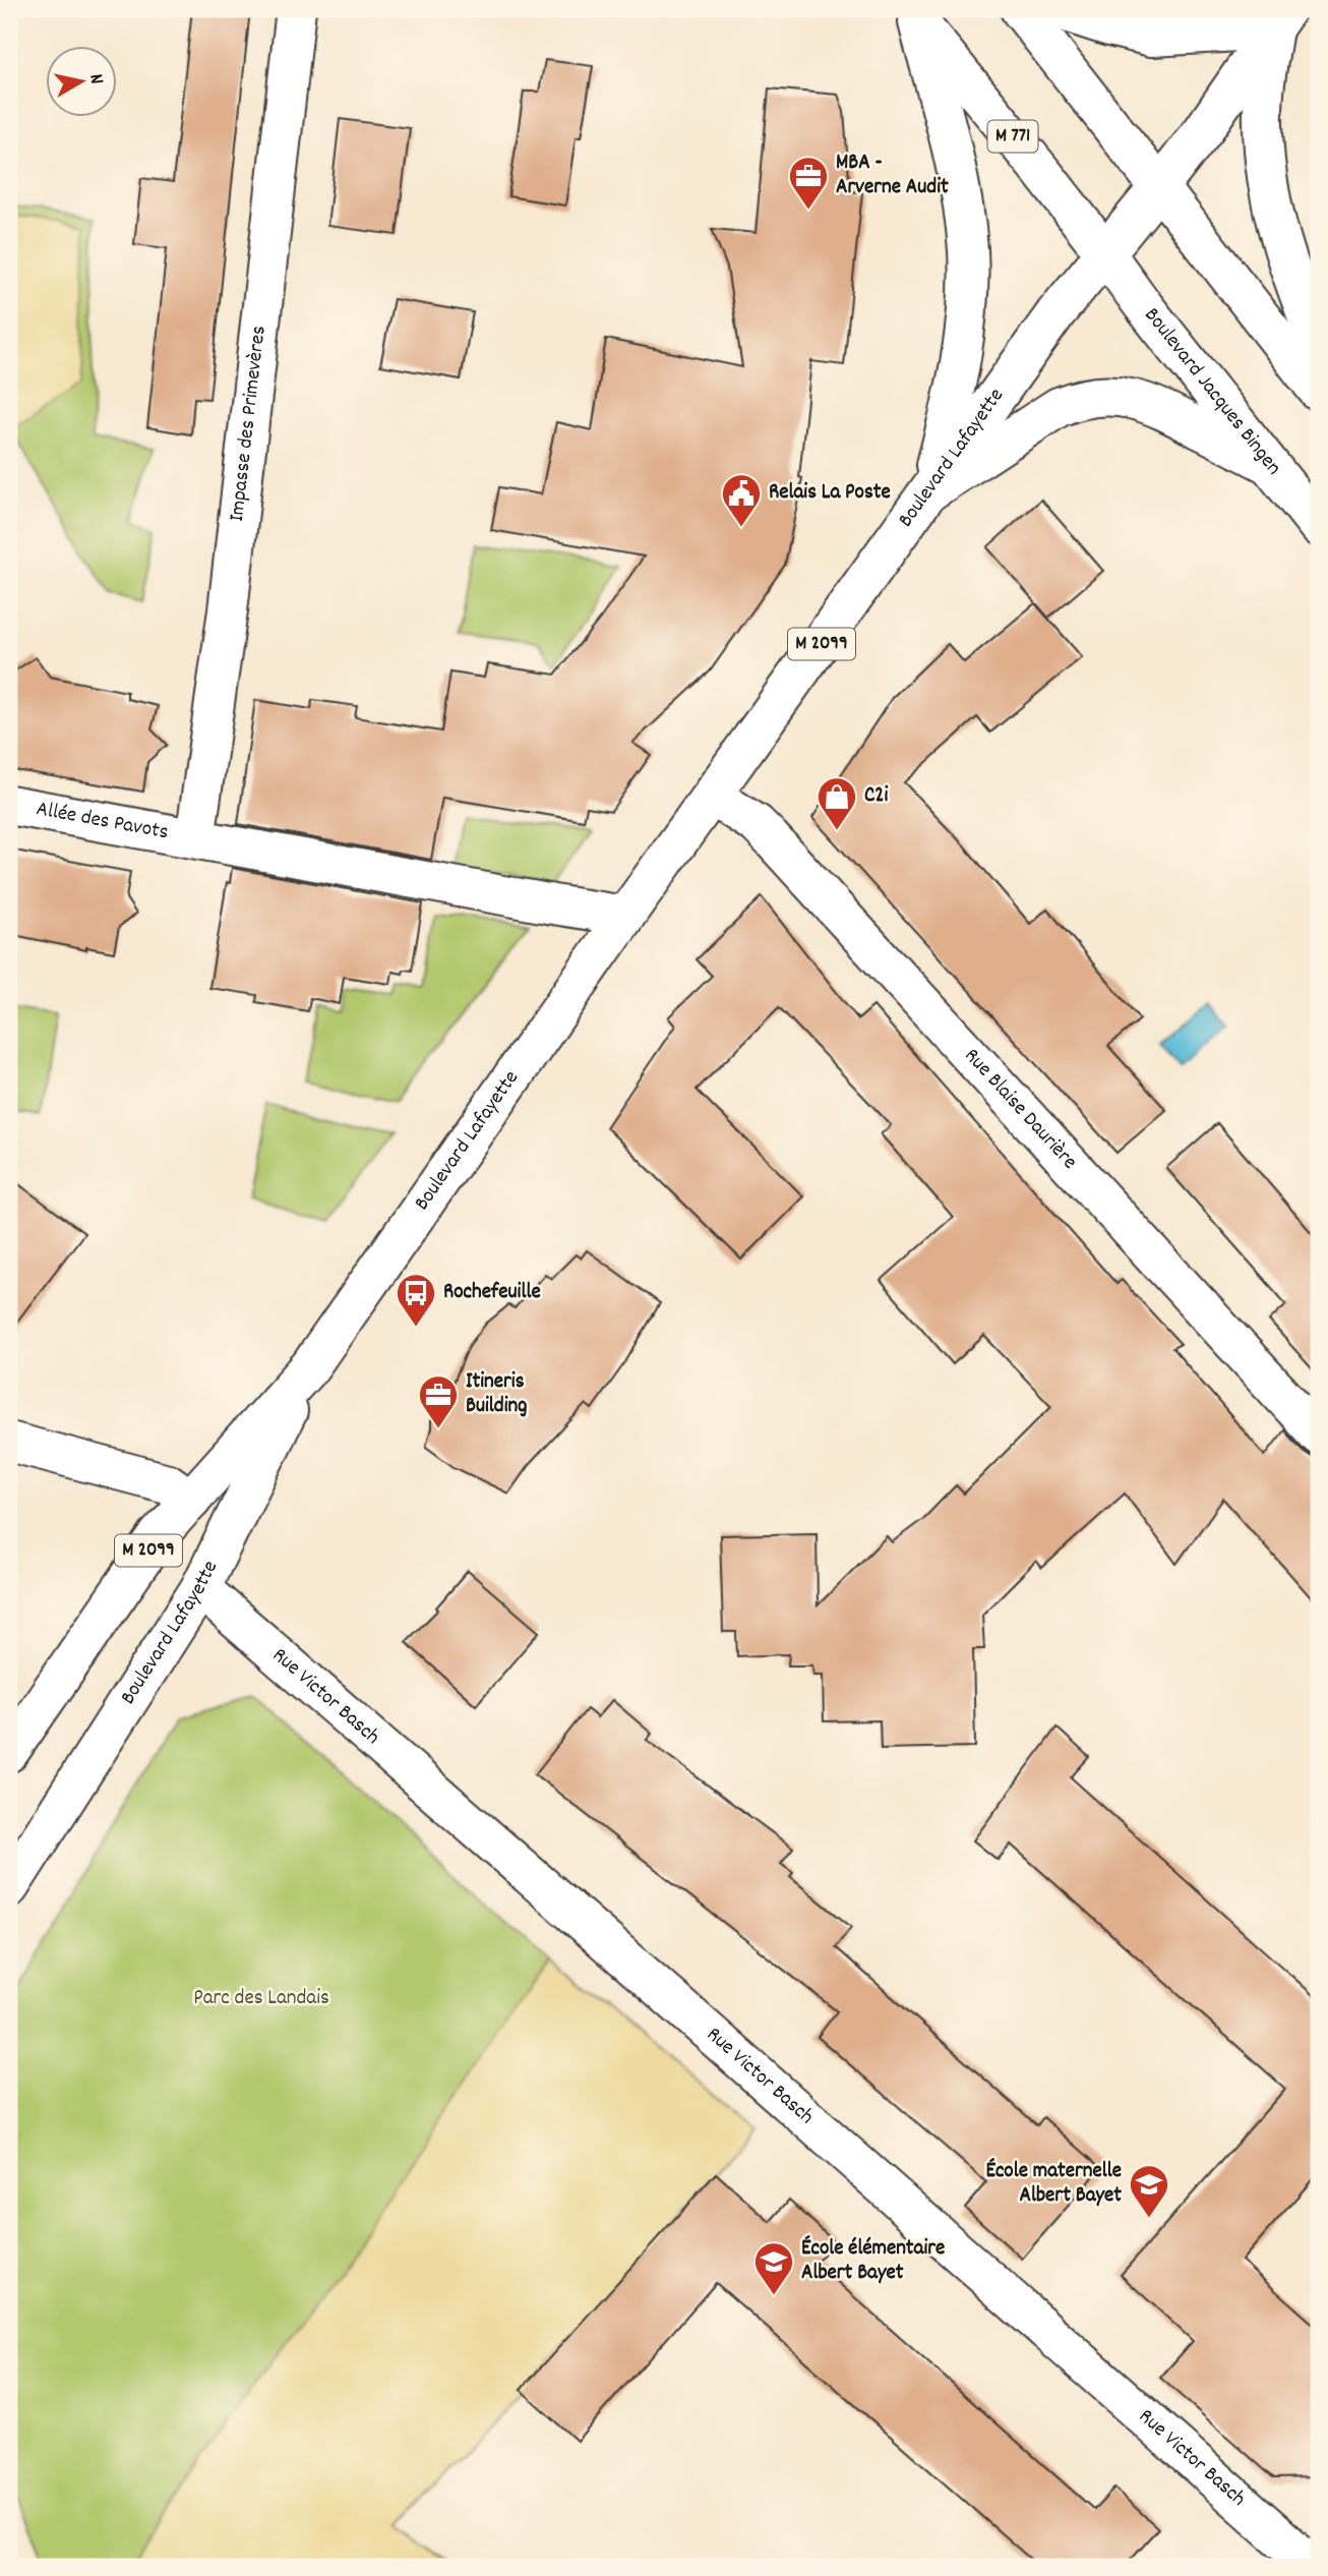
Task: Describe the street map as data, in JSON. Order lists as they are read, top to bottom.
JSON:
{
  "streets": {
    "main road": [
      "M 771",
      "Boulevard Jacques Bingen",
      "Impasse des Primevères",
      "Boulevard Lafayette",
      "M 2099",
      "Allée des Pavots",
      "Rue Blaise Daurière",
      "Rue Victor Basch"
    ]
  },
  "crossings": [
    ["M 771", "Boulevard Jacques Bingen"],
    ["M 771", "Boulevard Lafayette"],
    ["Boulevard Jacques Bingen", "Boulevard Lafayette"],
    ["Impasse des Primevères", "Allée des Pavots"],
    ["Boulevard Lafayette", "Rue Blaise Daurière"],
    ["Boulevard Lafayette", "Rue Victor Basch"]
  ],
  "parks": ["Parc des Landais"],
  "places": {
    "office": ["MBA - Arverne Audit", "Itineris Building"],
    "public building": ["Relais La Poste"],
    "shop": ["C2i"],
    "bus stop": ["Rochefeuille"],
    "school or university": ["École maternelle Albert Bayet", "École élémentaire Albert Bayet"]
  },
  "north": "right"
}
